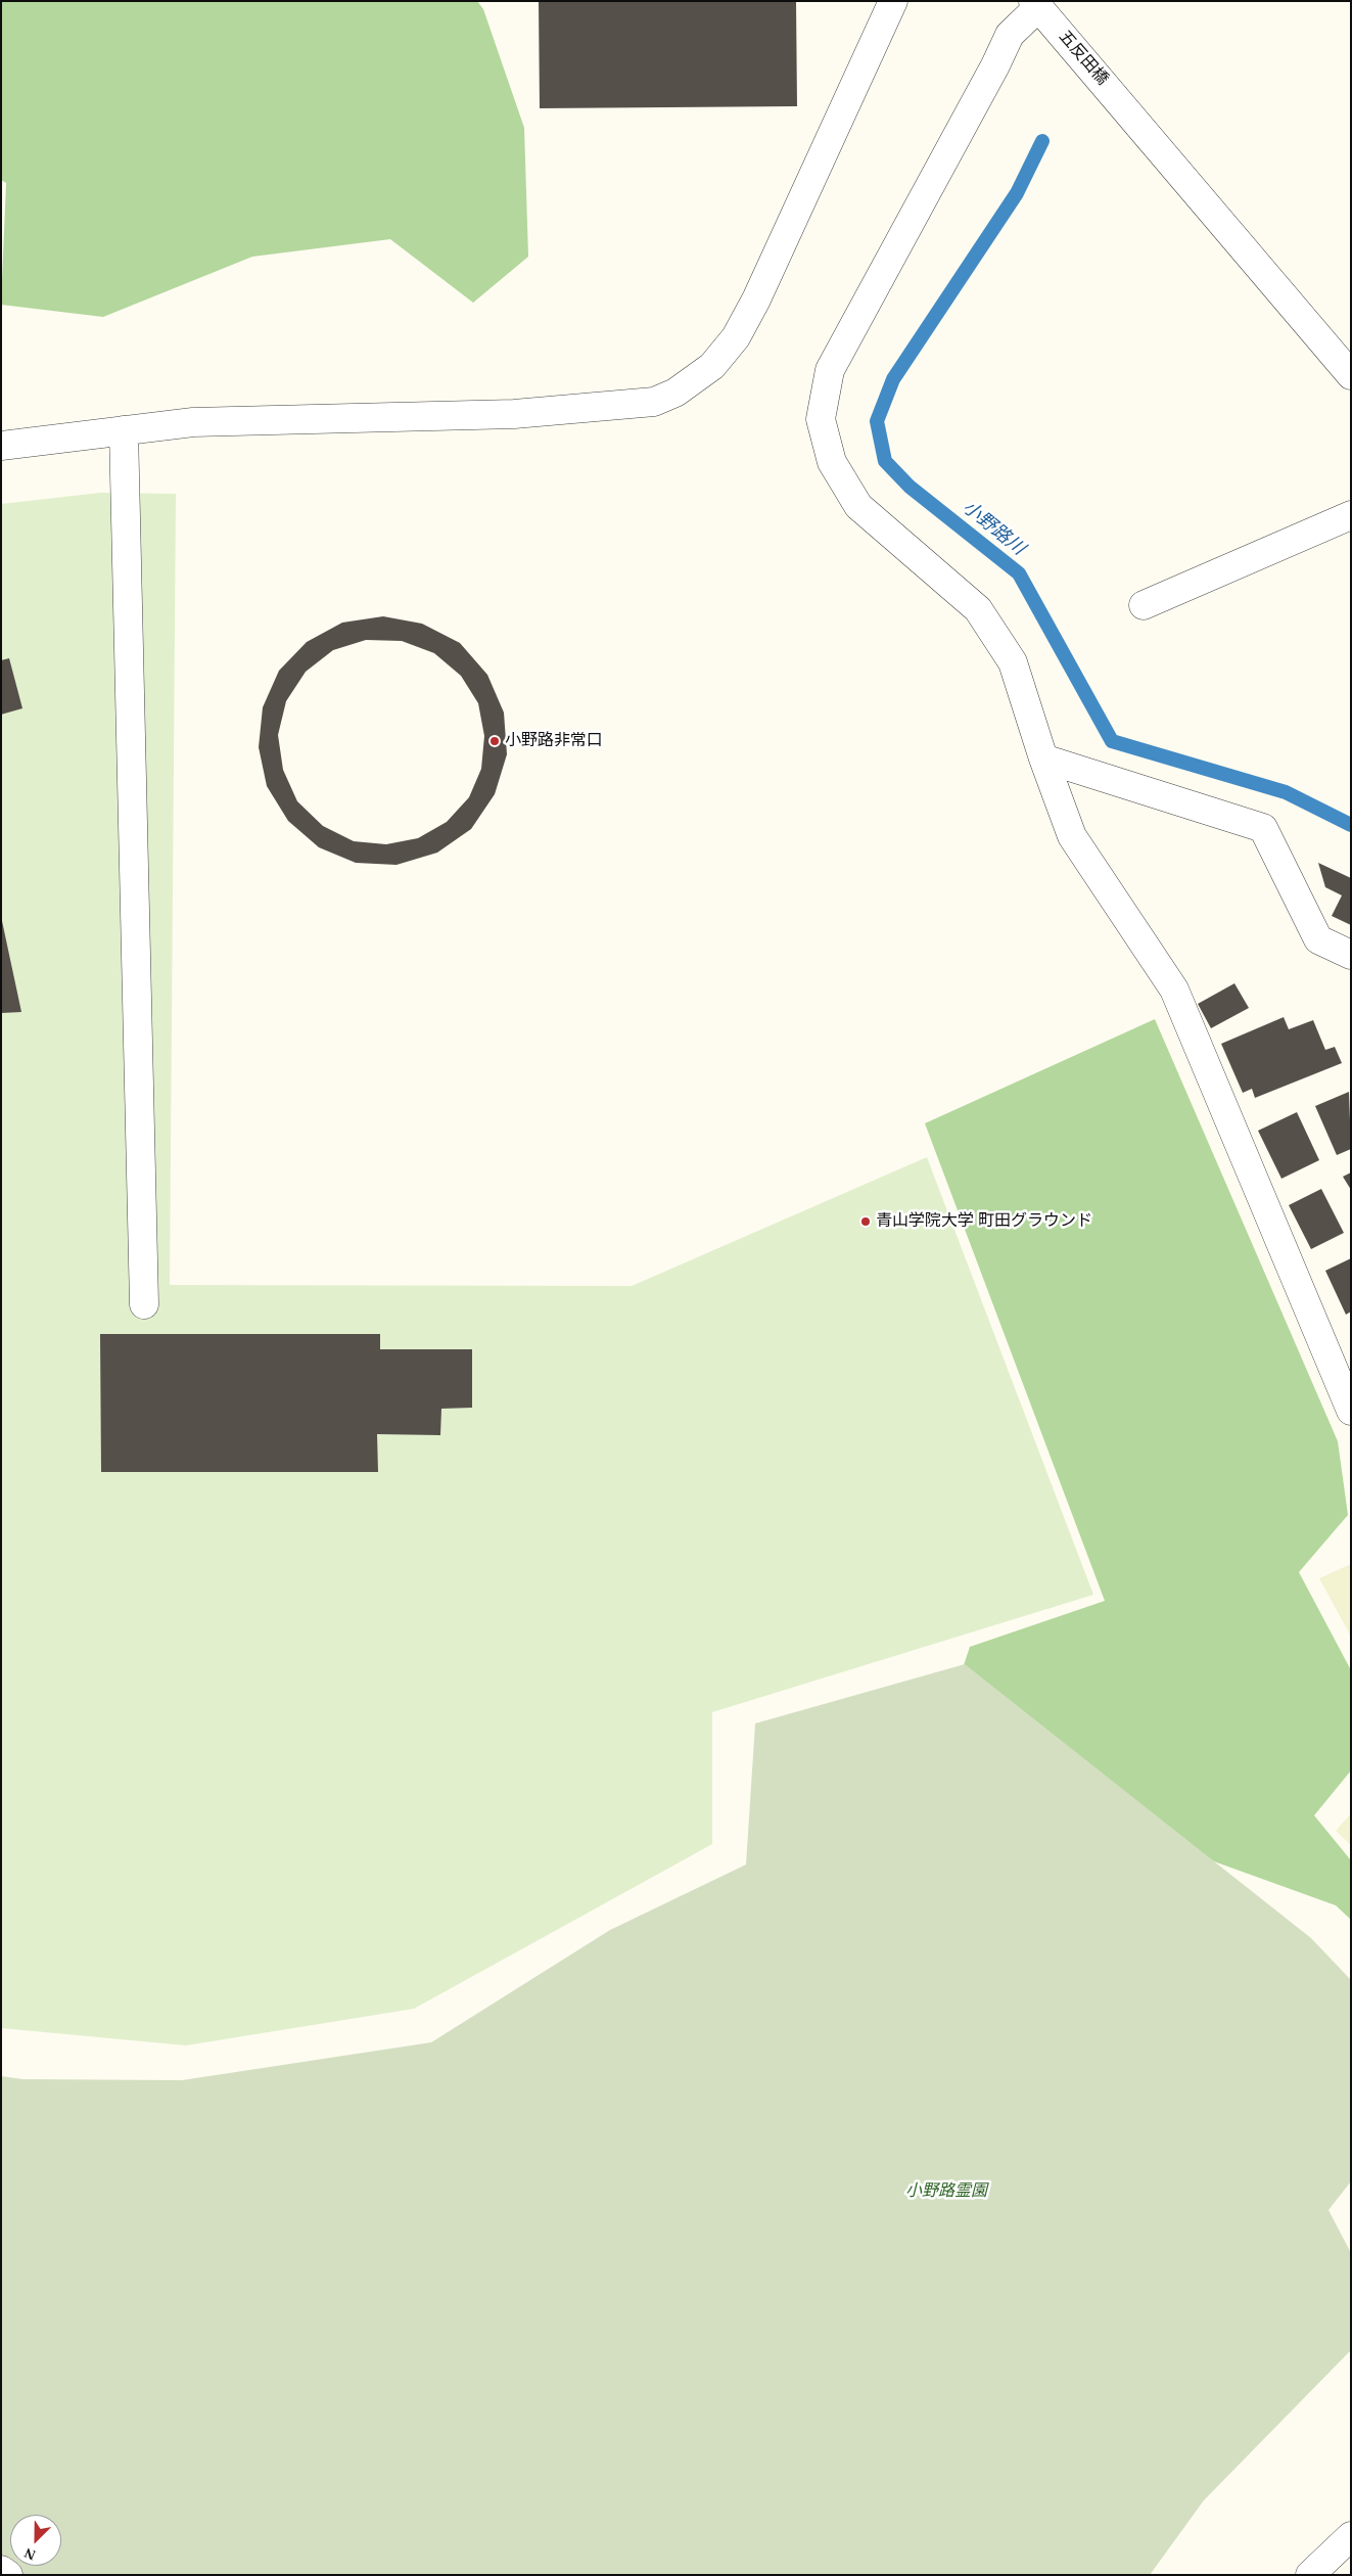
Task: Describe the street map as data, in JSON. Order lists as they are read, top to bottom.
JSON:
{
  "streets": {
    "street": ["五反田橋"]
  },
  "water": ["小野路川"],
  "parks": ["小野路霊園"],
  "places": ["小野路非常口", "青山学院大学 町田グラウンド"],
  "north": "bottom left"
}
